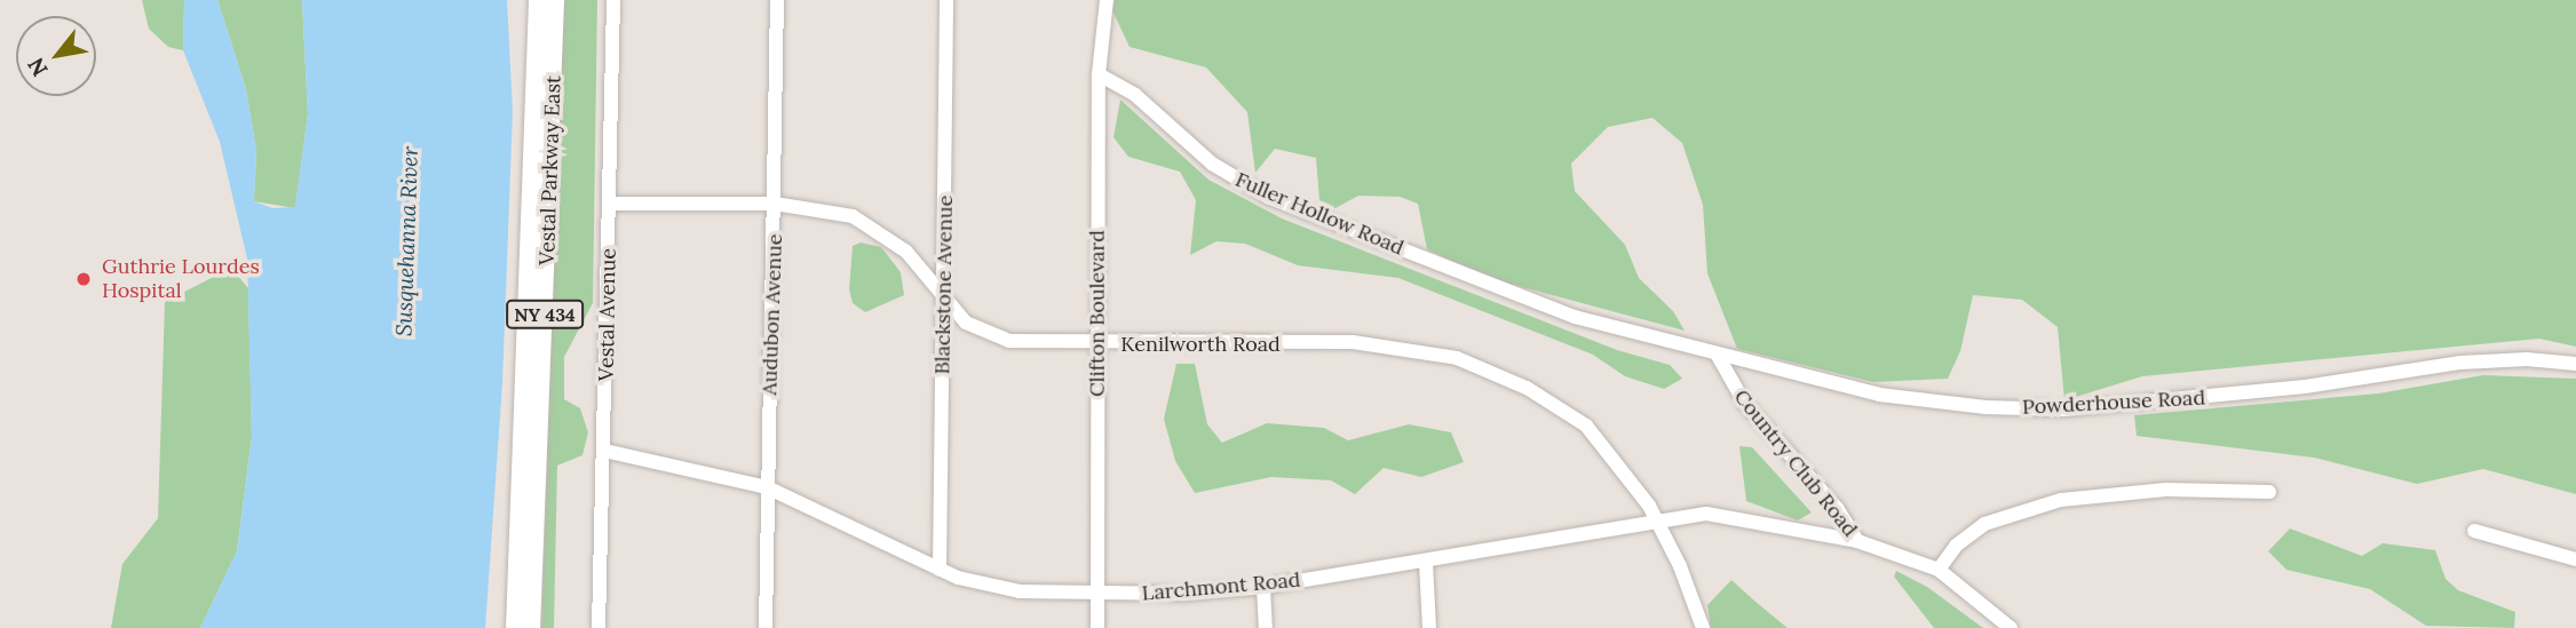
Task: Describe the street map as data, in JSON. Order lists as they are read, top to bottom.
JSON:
{
  "streets": {
    "main road": ["Vestal Parkway East", "NY 434"],
    "street": [
      "Fuller Hollow Road",
      "Blackstone Avenue",
      "Clifton Boulevard",
      "Vestal Avenue",
      "Audubon Avenue",
      "Kenilworth Road",
      "Powderhouse Road",
      "Country Club Road",
      "Larchmont Road"
    ]
  },
  "crossings": [
    ["Fuller Hollow Road", "Clifton Boulevard"],
    ["Fuller Hollow Road", "Powderhouse Road"],
    ["Blackstone Avenue", "Kenilworth Road"],
    ["Blackstone Avenue", "Larchmont Road"],
    ["Clifton Boulevard", "Kenilworth Road"],
    ["Clifton Boulevard", "Larchmont Road"],
    ["Vestal Avenue", "Kenilworth Road"],
    ["Vestal Avenue", "Larchmont Road"],
    ["Audubon Avenue", "Kenilworth Road"],
    ["Audubon Avenue", "Larchmont Road"],
    ["Kenilworth Road", "Larchmont Road"],
    ["Powderhouse Road", "Country Club Road"],
    ["Country Club Road", "Larchmont Road"]
  ],
  "water": ["Susquehanna River"],
  "places": ["Guthrie Lourdes Hospital"],
  "north": "bottom left"
}
